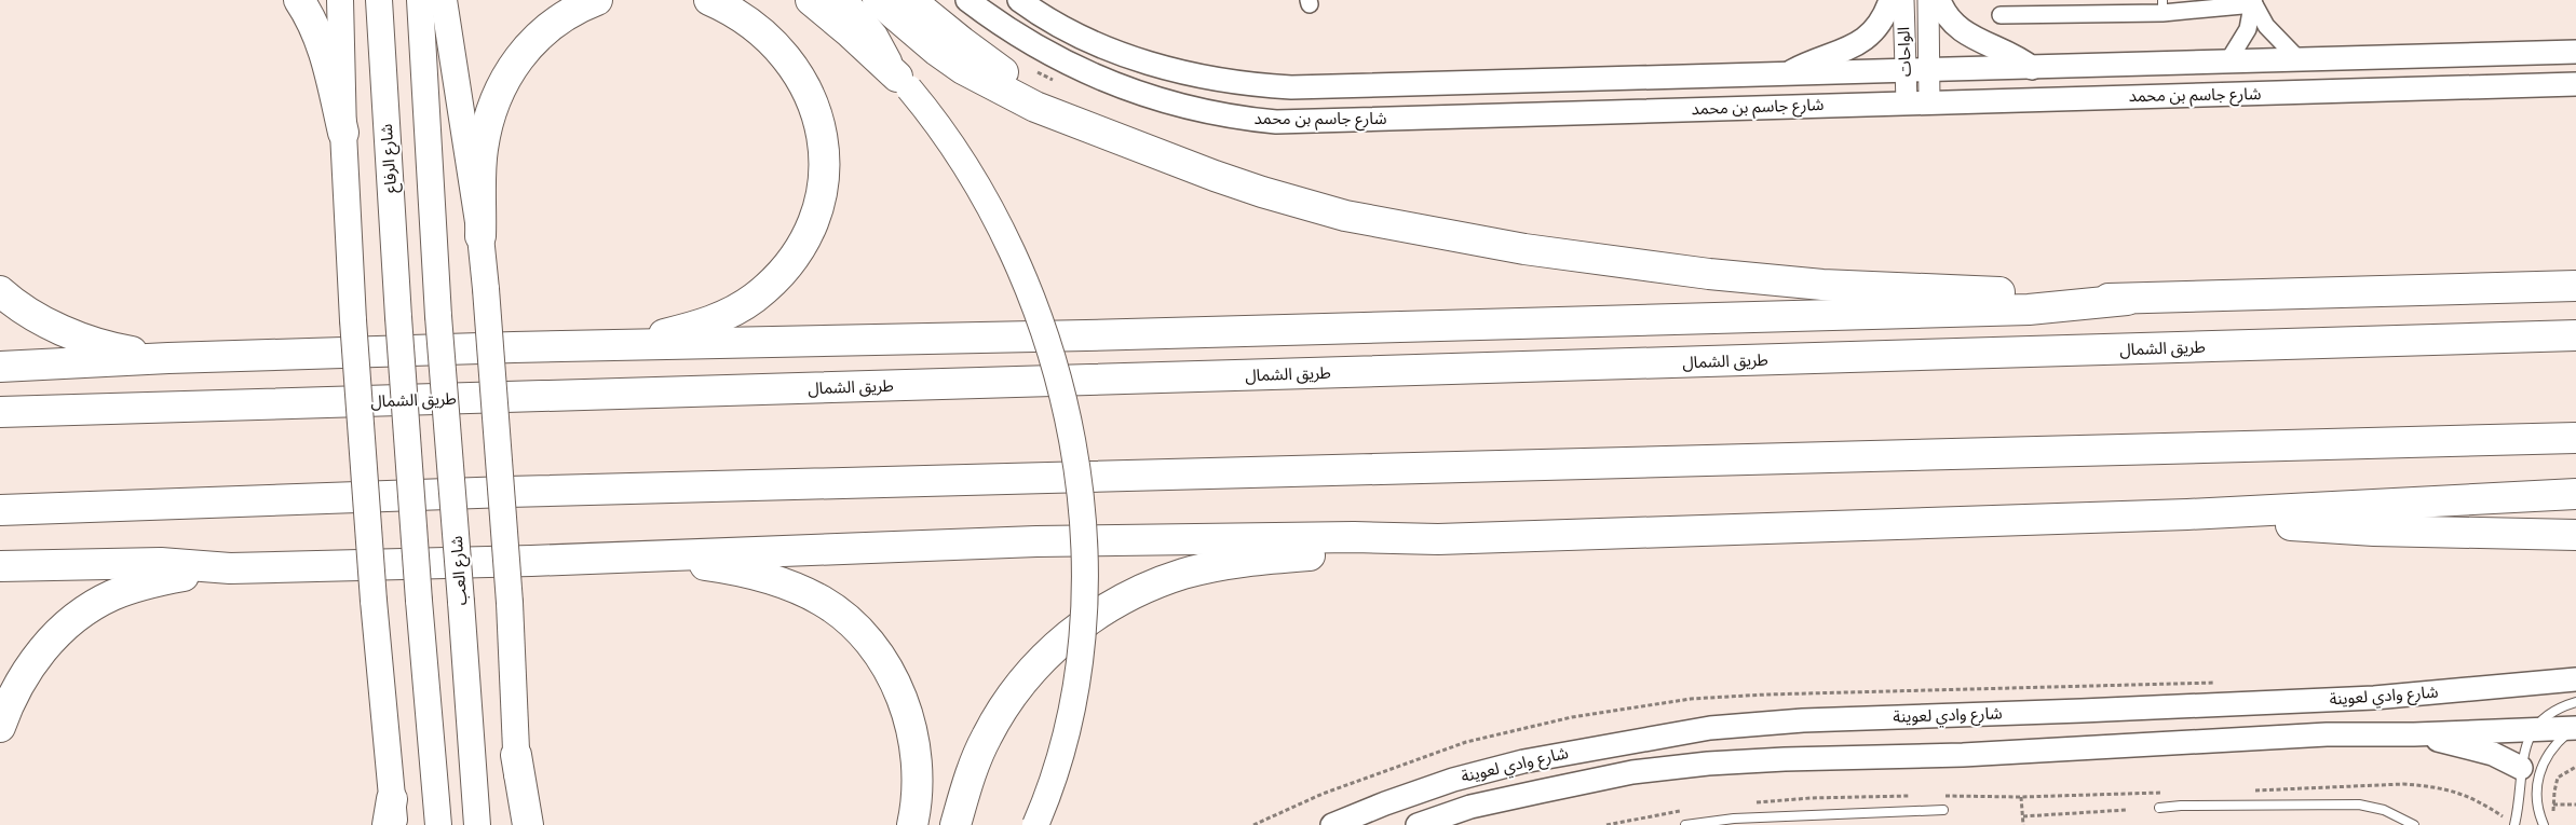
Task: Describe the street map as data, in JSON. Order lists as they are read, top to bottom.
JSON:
{
  "streets": {
    "highway": ["طريق الشمال"],
    "main road": [
      "شارع جاسم بن محمد",
      "شارع الرفاع",
      "شارع العب",
      "شارع وادي لعوينة"
    ],
    "street": ["الواحات"]
  },
  "crossings": [
    ["الواحات", "شارع جاسم بن محمد"]
  ]
}
